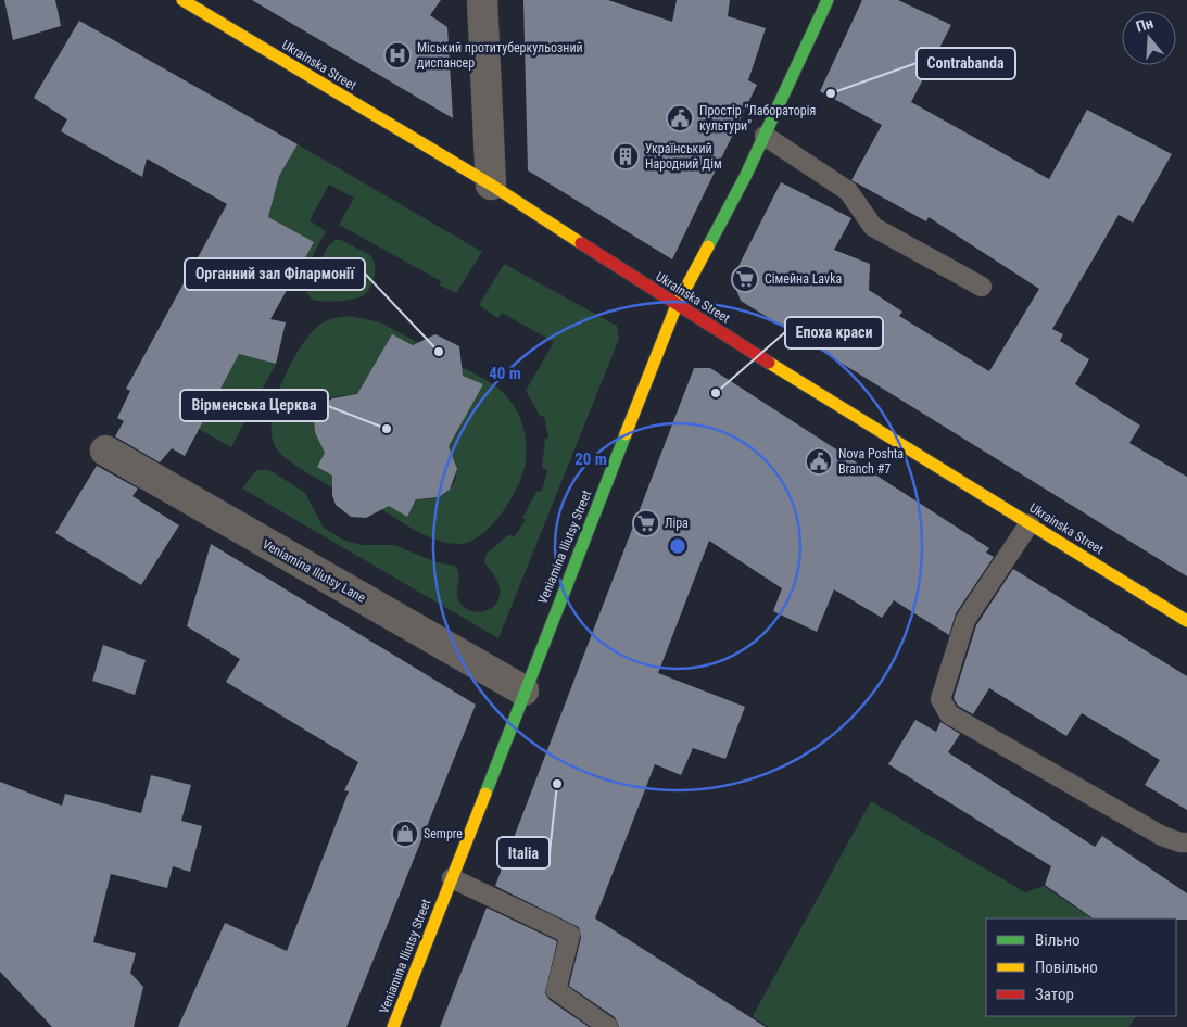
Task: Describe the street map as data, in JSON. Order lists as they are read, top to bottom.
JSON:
{
  "streets": {
    "street": ["Ukrainska Street", "Veniamina Iliutsy Street", "Veniamina Iliutsy Lane"]
  },
  "crossings": [
    ["Ukrainska Street", "Veniamina Iliutsy Street"],
    ["Veniamina Iliutsy Street", "Veniamina Iliutsy Lane"]
  ],
  "places": {
    "hospital": ["Міський протитуберкульозний диспансер"],
    "other": [
      "Contrabanda",
      "Органний зал Філармонії",
      "Епоха краси",
      "Вірменська Церква",
      "Italia"
    ],
    "public building": ["Простір \"Лабораторія культури\"", "Nova Poshta Branch #7"],
    "building": ["Український Народний Дім"],
    "supermarket": ["Сімейна Lavka", "Ліра"],
    "shop": ["Sempre"]
  },
  "legend": ["Вільно", "Повільно", "Затор"],
  "north": "top",
  "rings": ["40 m", "20 m"]
}
